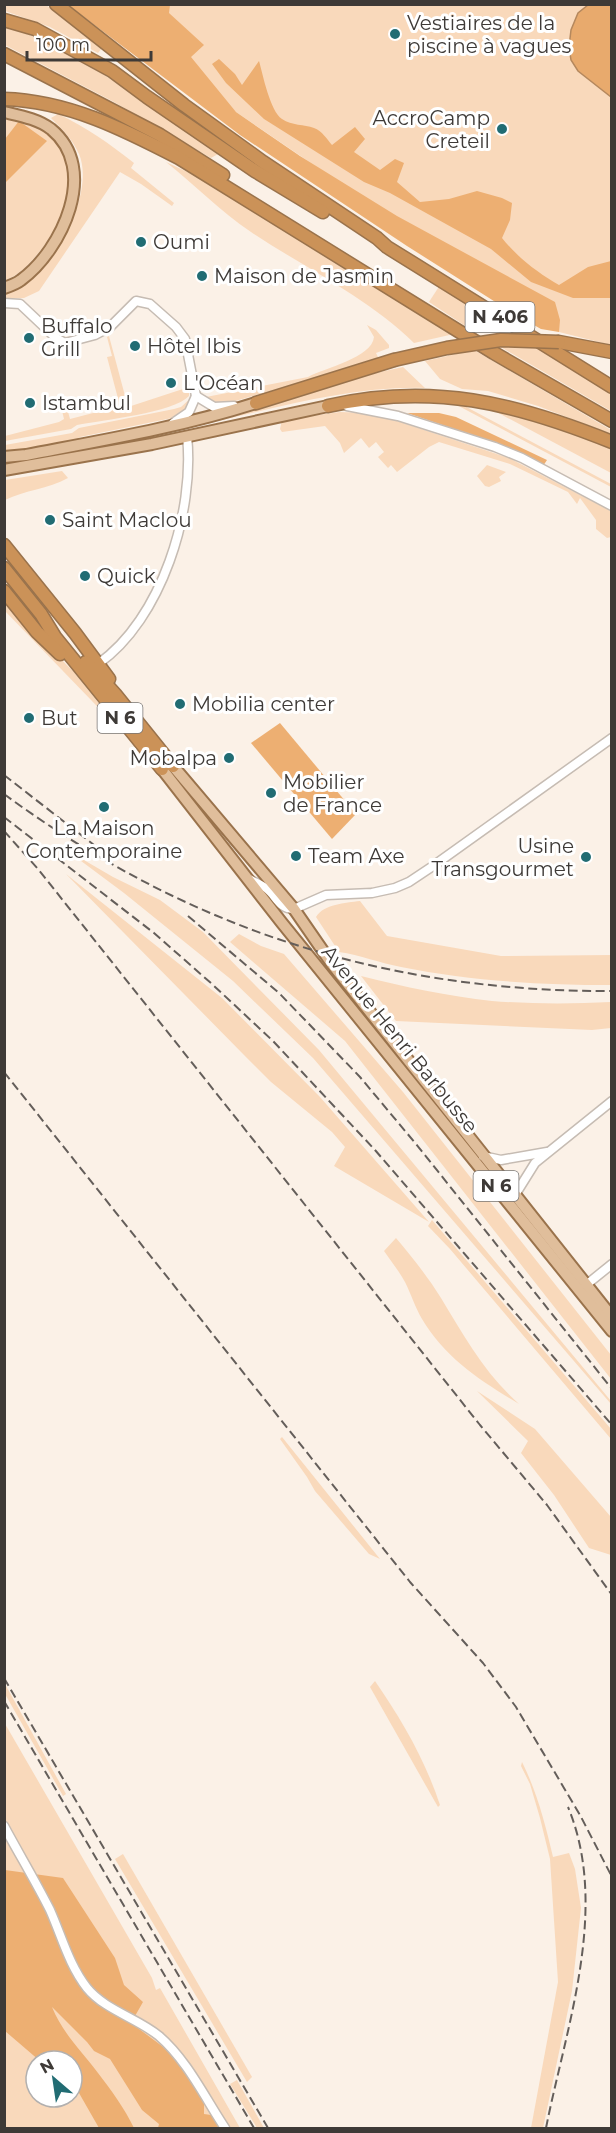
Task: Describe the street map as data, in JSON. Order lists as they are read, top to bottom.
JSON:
{
  "streets": {
    "highway": ["N 406", "N 6"],
    "main road": ["Avenue Henri Barbusse"]
  },
  "crossings": [
    ["N 6", "Avenue Henri Barbusse"]
  ],
  "places": [
    "Vestiaires de la piscine à vagues",
    "AccroCamp Creteil",
    "Oumi",
    "Maison de Jasmin",
    "Buffalo Grill",
    "Hôtel Ibis",
    "L'Océan",
    "Istambul",
    "Saint Maclou",
    "Quick",
    "Mobilia center",
    "But",
    "Mobalpa",
    "Mobilier de France",
    "La Maison Contemporaine",
    "Team Axe",
    "Usine Transgourmet"
  ],
  "scale_bar": "100 m",
  "north": "top left"
}
